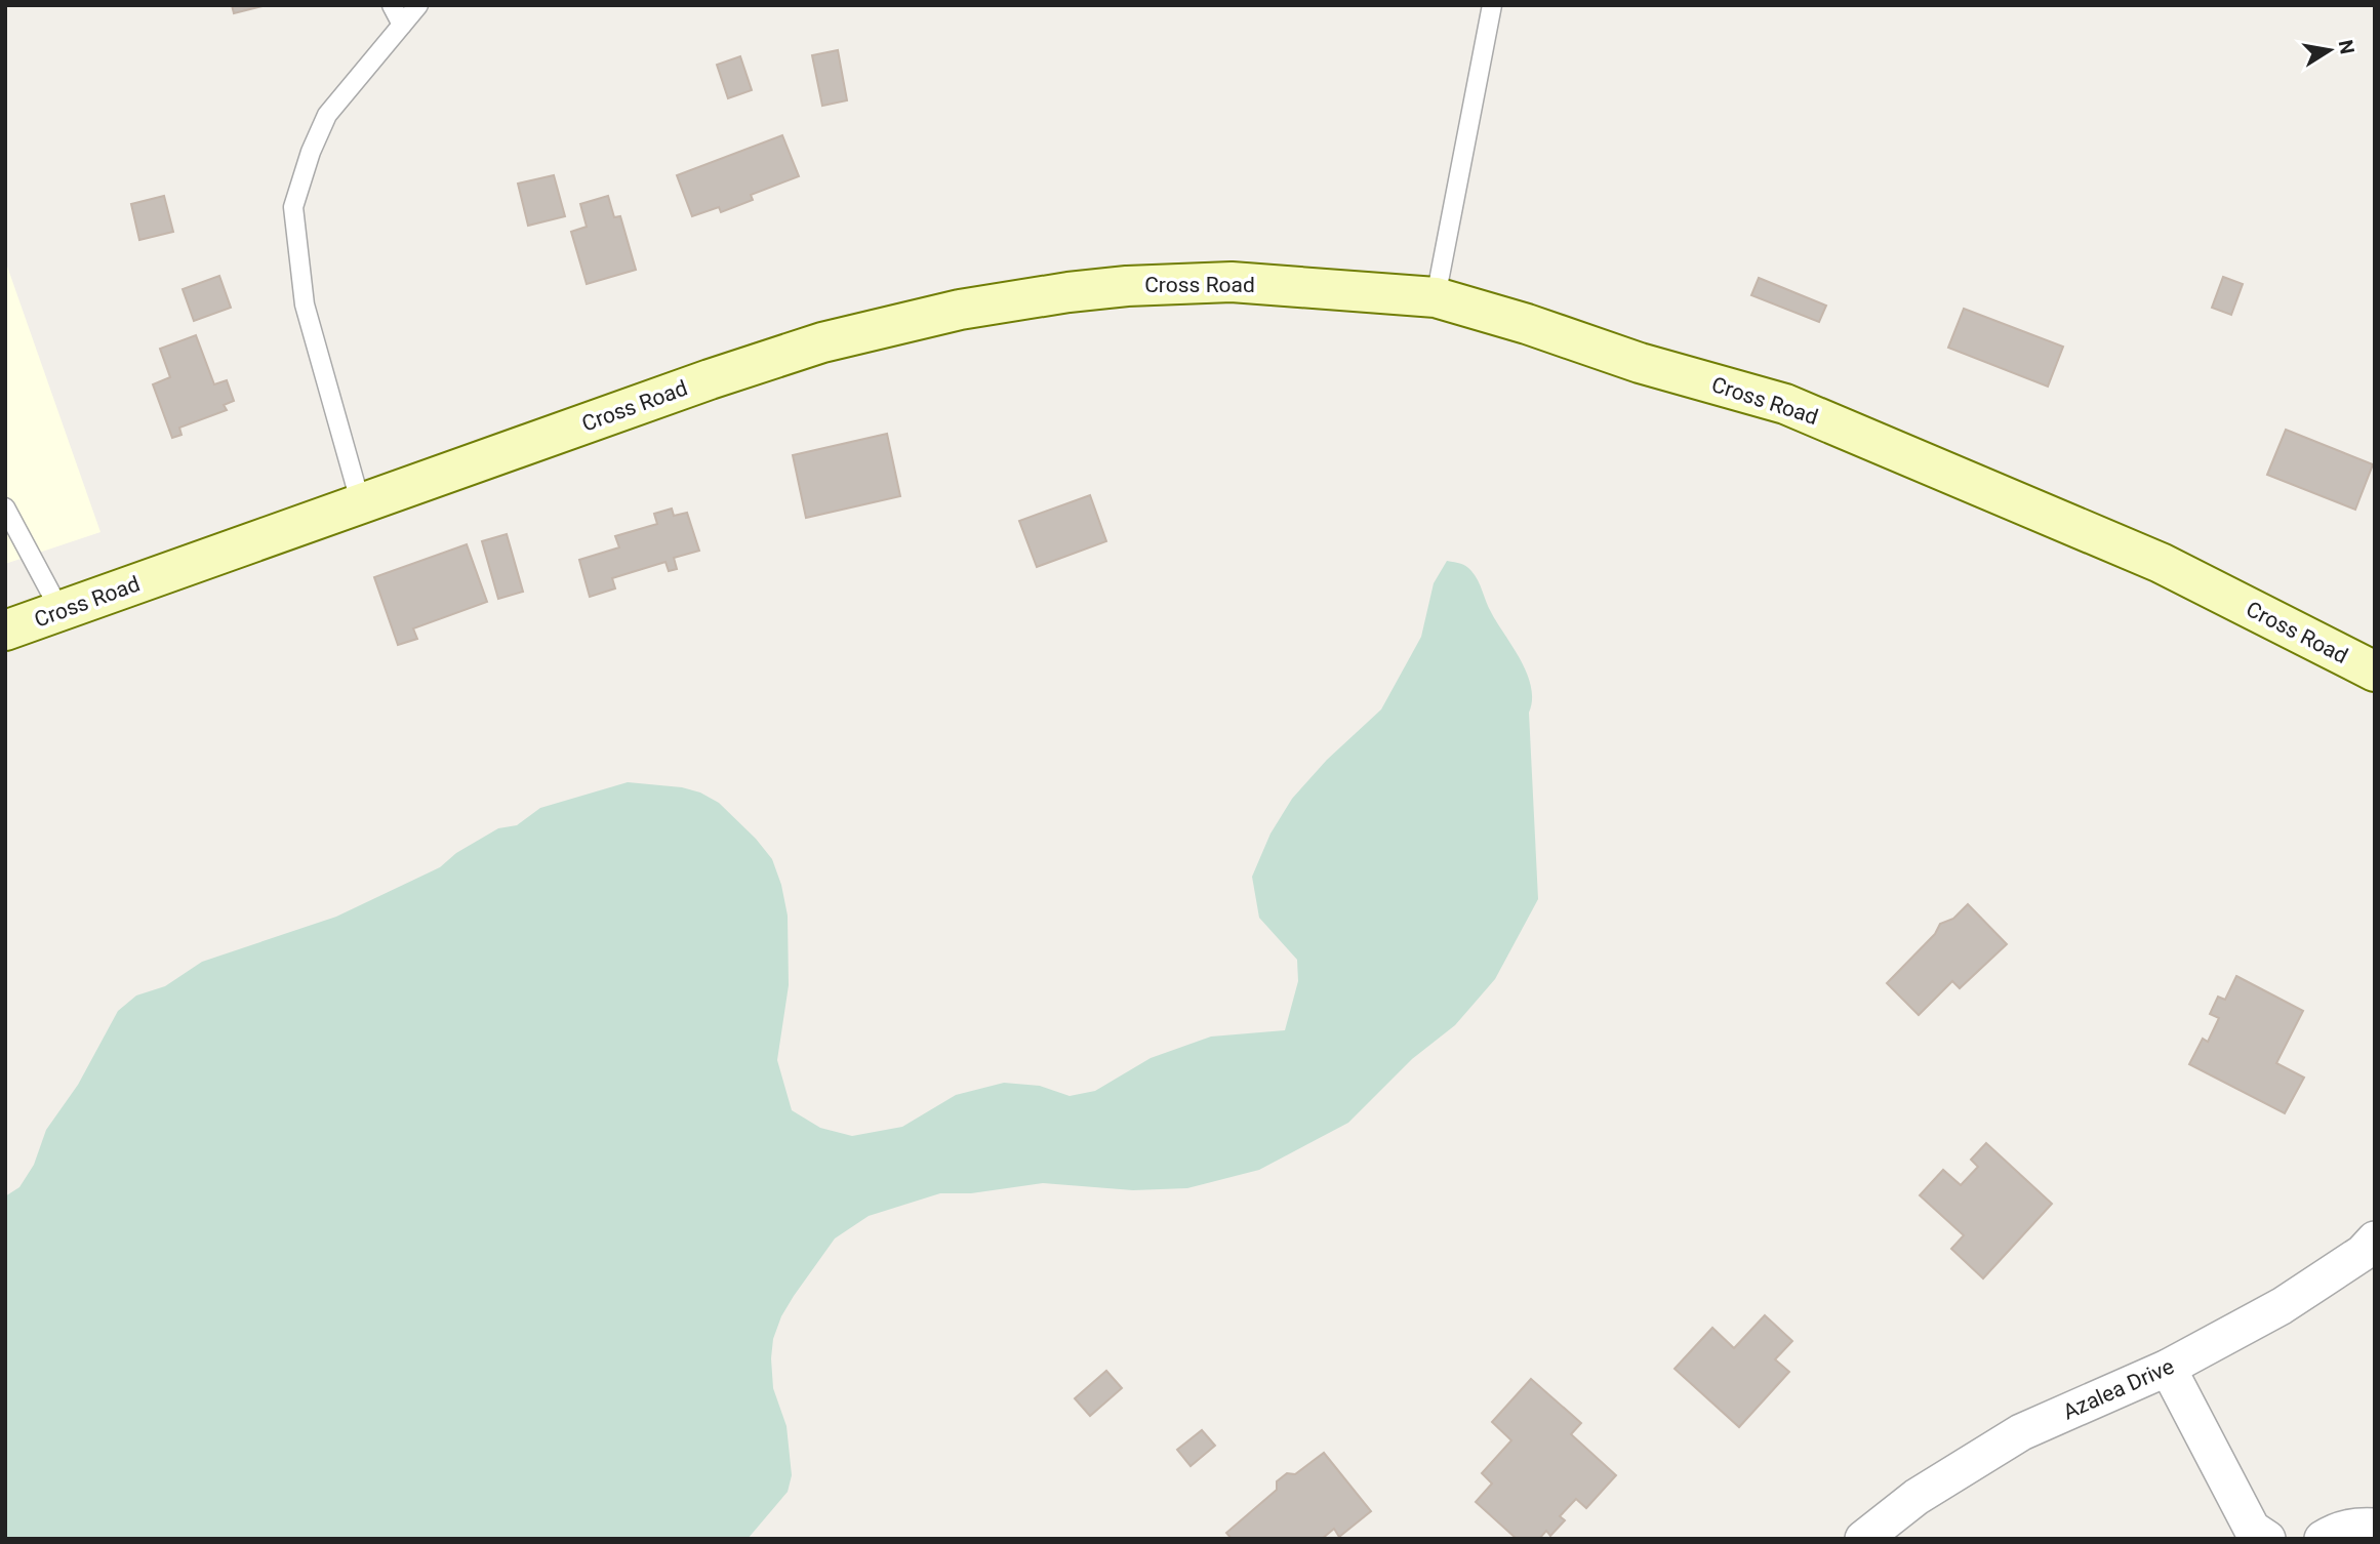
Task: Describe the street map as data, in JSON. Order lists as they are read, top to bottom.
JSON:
{
  "streets": {
    "street": ["Cross Road", "Azalea Drive"]
  },
  "north": "right"
}
